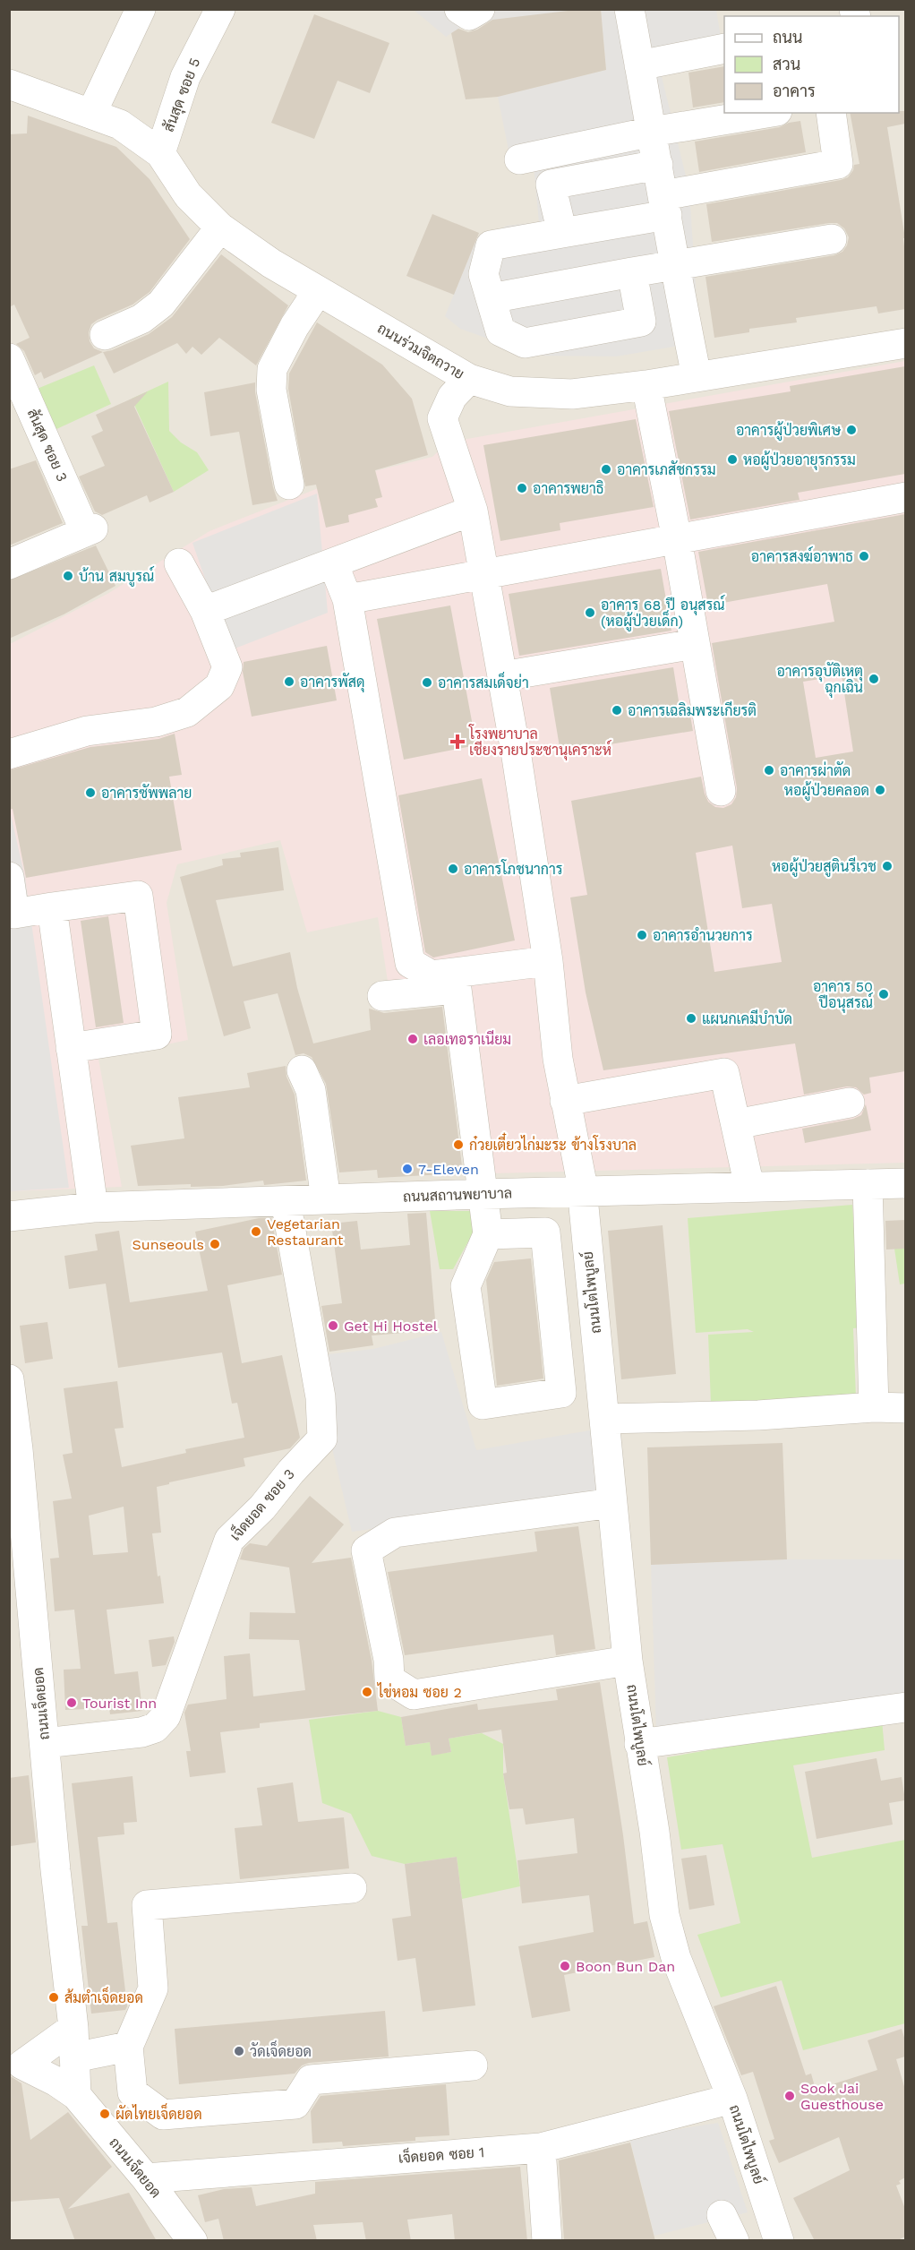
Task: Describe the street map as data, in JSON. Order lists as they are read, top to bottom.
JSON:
{
  "streets": {
    "street": [
      "สันสุด ซอย 5",
      "ถนนร่วมจิตถวาย",
      "สันสุด ซอย 3",
      "ถนนสถานพยาบาล",
      "ถนนโตไพบูลย์",
      "เจ็ดยอด ซอย 3",
      "ถนนเจ็ดยอด",
      "เจ็ดยอด ซอย 1"
    ]
  },
  "crossings": [
    ["สันสุด ซอย 5", "ถนนร่วมจิตถวาย"],
    ["ถนนร่วมจิตถวาย", "ถนนโตไพบูลย์"],
    ["ถนนสถานพยาบาล", "ถนนโตไพบูลย์"],
    ["ถนนสถานพยาบาล", "เจ็ดยอด ซอย 3"],
    ["ถนนโตไพบูลย์", "เจ็ดยอด ซอย 1"],
    ["เจ็ดยอด ซอย 3", "ถนนเจ็ดยอด"],
    ["ถนนเจ็ดยอด", "เจ็ดยอด ซอย 1"]
  ],
  "places": {
    "other": [
      "อาคารผู้ป่วยพิเศษ",
      "หอผู้ป่วยอายุรกรรม",
      "อาคารเภสัชกรรม",
      "อาคารพยาธิ",
      "อาคารสงฆ์อาพาธ",
      "บ้าน สมบูรณ์",
      "อาคาร 68 ปี อนุสรณ์ (หอผู้ป่วยเด็ก)",
      "อาคารอุบัติเหตุ ฉุกเฉิน",
      "อาคารพัสดุ",
      "อาคารสมเด็จย่า",
      "อาคารเฉลิมพระเกียรติ",
      "อาคารผ่าตัด",
      "หอผู้ป่วยคลอด",
      "อาคารซัพพลาย",
      "หอผู้ป่วยสูตินรีเวช",
      "อาคารโภชนาการ",
      "อาคารอำนวยการ",
      "อาคาร 50 ปีอนุสรณ์",
      "แผนกเคมีบำบัด",
      "เลอเทอราเนียม",
      "ก๋วยเตี๋ยวไก่มะระ ข้างโรงบาล",
      "7-Eleven",
      "Vegetarian Restaurant",
      "Sunseouls",
      "Get Hi Hostel",
      "ไข่หอม ซอย 2",
      "Tourist Inn",
      "Boon Bun Dan",
      "ส้มตำเจ็ดยอด",
      "วัดเจ็ดยอด",
      "Sook Jai Guesthouse",
      "ผัดไทยเจ็ดยอด"
    ],
    "health": ["โรงพยาบาล เชียงรายประชานุเคราะห์"]
  },
  "legend": ["ถนน", "สวน", "อาคาร"]
}
